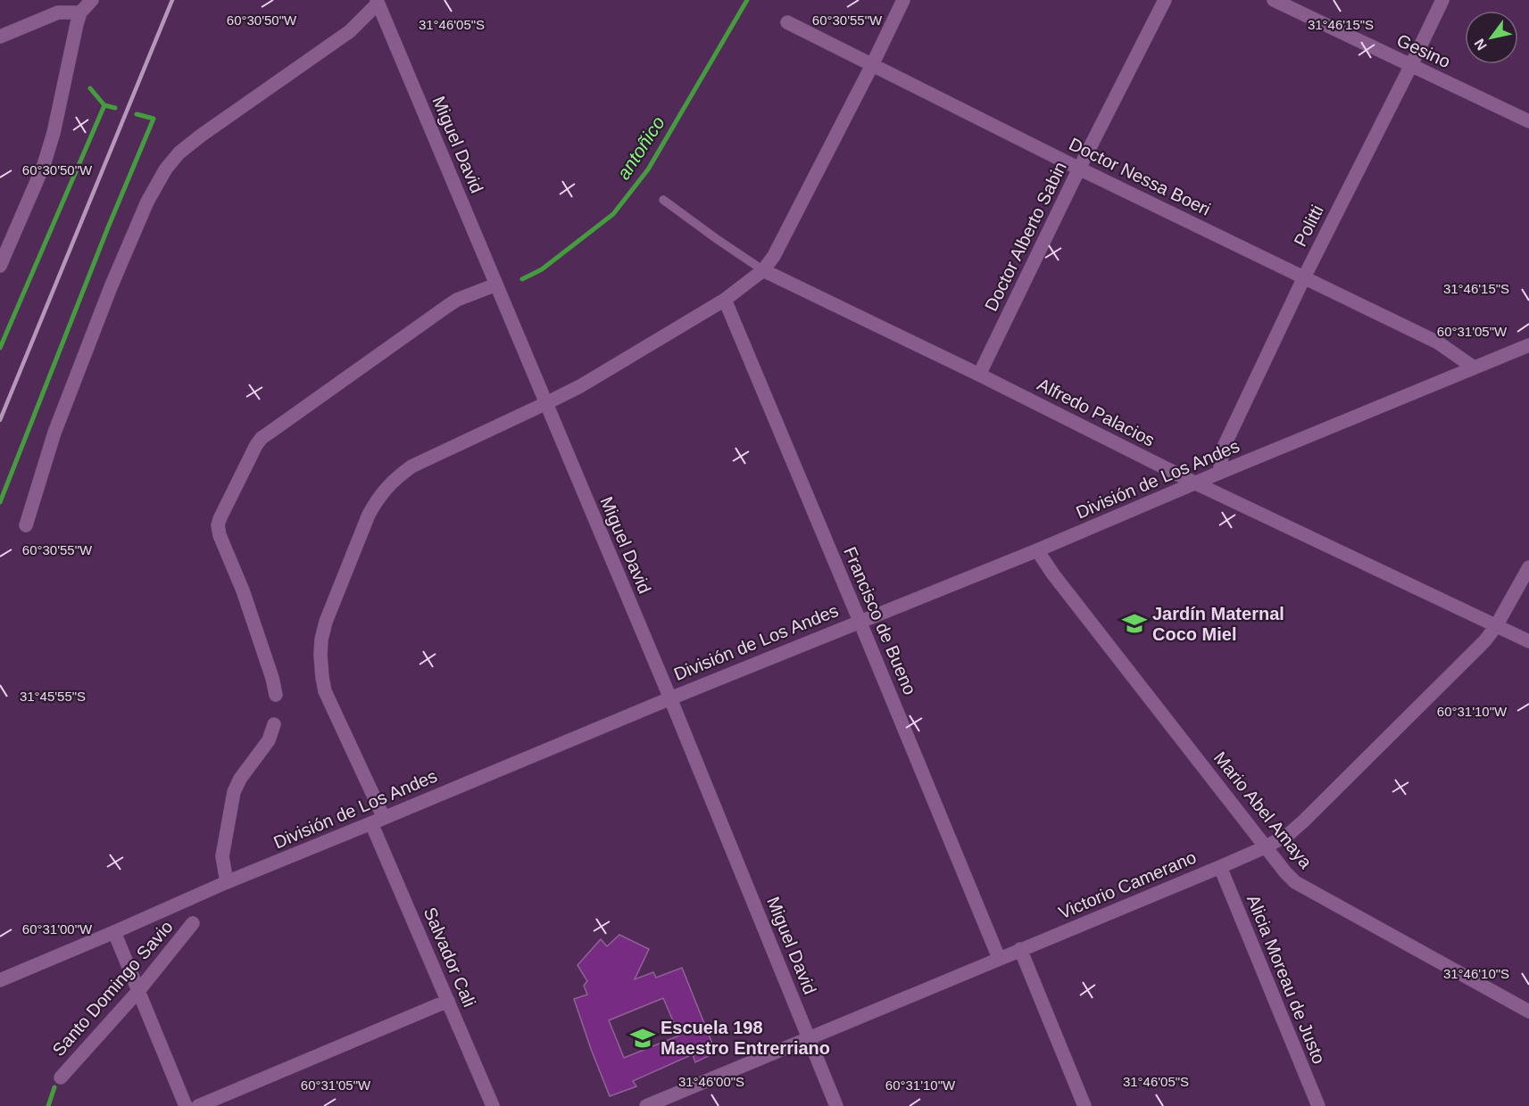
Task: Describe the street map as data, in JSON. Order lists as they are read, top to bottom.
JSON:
{
  "streets": {
    "street": [
      "Gesino",
      "Miguel David",
      "Doctor Nessa Boeri",
      "Politti",
      "Doctor Alberto Sabin",
      "Alfredo Palacios",
      "División de Los Andes",
      "Francisco de Bueno",
      "Mario Abel Amaya",
      "Victorio Camerano",
      "Salvador Cali",
      "Alicia Moreau de Justo",
      "Santo Domingo Savio"
    ]
  },
  "crossings": [
    ["Gesino", "Politti"],
    ["Miguel David", "División de Los Andes"],
    ["Miguel David", "Victorio Camerano"],
    ["Miguel David", "Salvador Cali"],
    ["Doctor Nessa Boeri", "Politti"],
    ["Doctor Nessa Boeri", "Doctor Alberto Sabin"],
    ["Doctor Nessa Boeri", "División de Los Andes"],
    ["Doctor Nessa Boeri", "Salvador Cali"],
    ["Politti", "División de Los Andes"],
    ["Doctor Alberto Sabin", "Alfredo Palacios"],
    ["Alfredo Palacios", "División de Los Andes"],
    ["Alfredo Palacios", "Victorio Camerano"],
    ["Alfredo Palacios", "Salvador Cali"],
    ["División de Los Andes", "Francisco de Bueno"],
    ["División de Los Andes", "Mario Abel Amaya"],
    ["División de Los Andes", "Salvador Cali"],
    ["Francisco de Bueno", "Victorio Camerano"],
    ["Francisco de Bueno", "Salvador Cali"],
    ["Mario Abel Amaya", "Victorio Camerano"],
    ["Victorio Camerano", "Alicia Moreau de Justo"]
  ],
  "water": ["antoñico"],
  "places": {
    "school or university": ["Jardín Maternal Coco Miel", "Escuela 198 Maestro Entrerriano"]
  },
  "north": "bottom left",
  "coordinates": [
    "60°30'50\"W",
    "60°30'55\"W",
    "31°46'05\"S",
    "31°46'15\"S",
    "60°31'05\"W",
    "31°45'55\"S",
    "60°31'10\"W",
    "60°31'00\"W",
    "31°46'10\"S",
    "31°46'00\"S"
  ]
}
